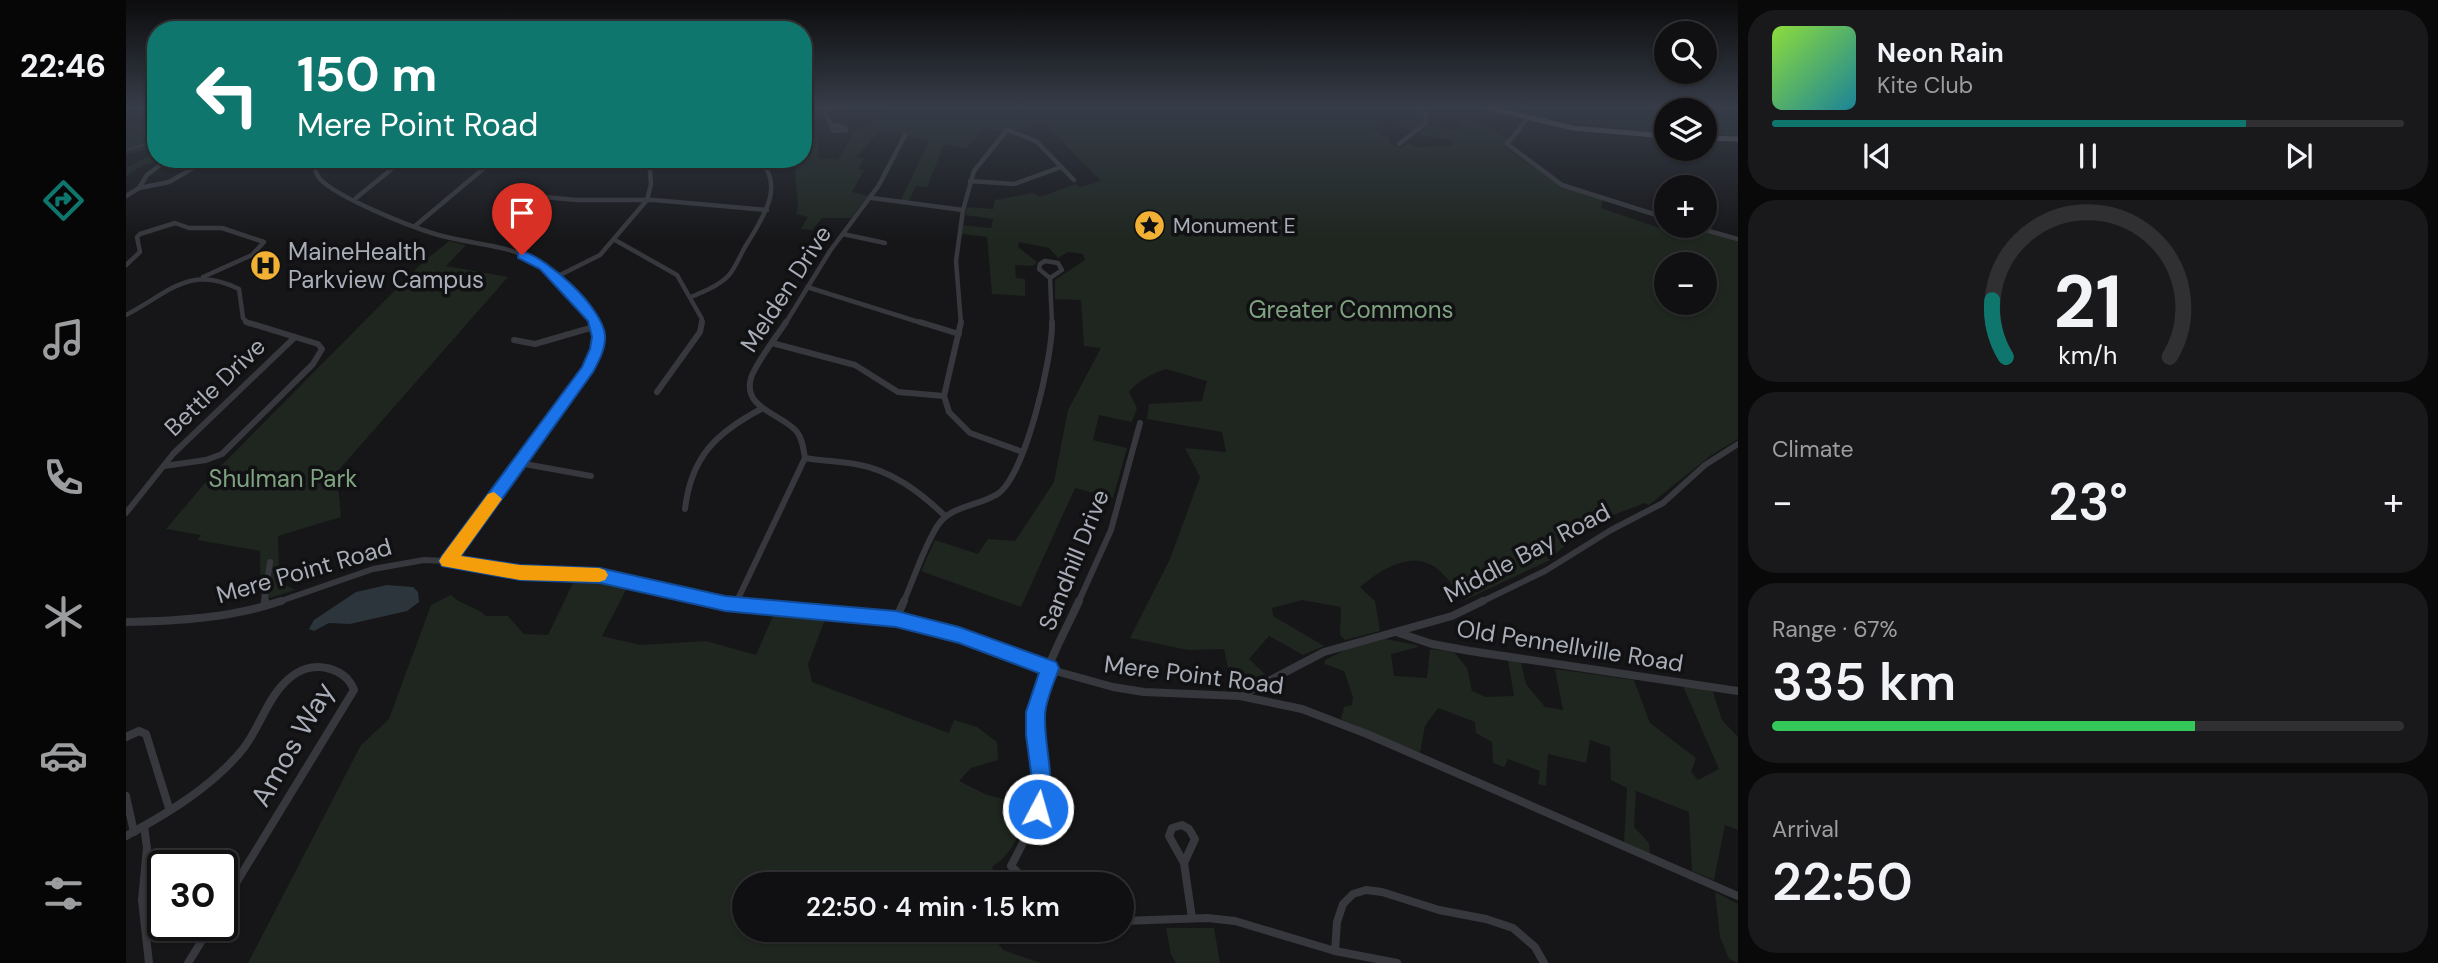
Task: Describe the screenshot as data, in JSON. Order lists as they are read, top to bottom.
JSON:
{
  "streets": {
    "street": [
      "Melden Drive",
      "Bettle Drive",
      "Middle Bay Road",
      "Sandhill Drive",
      "Mere Point Road",
      "Old Pennellville Road",
      "Amos Way"
    ]
  },
  "crossings": [
    ["Middle Bay Road", "Mere Point Road"],
    ["Middle Bay Road", "Old Pennellville Road"],
    ["Sandhill Drive", "Mere Point Road"]
  ],
  "parks": ["Greater Commons", "Shulman Park"],
  "places": {
    "place": ["Monument E"],
    "hospital": ["MaineHealth Parkview Campus"]
  },
  "page": {
    "tabs": "22:46",
    "map_buttons": ["+", "−"],
    "turn": ["150 m", "Mere Point Road"],
    "song": ["Neon Rain", "Kite Club"],
    "tile": [
      "Climate",
      ["Range · 67%", "335 km"],
      ["Arrival", "22:50"]
    ],
    "heat": ["−", "23°", "+"],
    "limit": "30",
    "trip": "22:50 · 4 min · 1.5 km",
    "gauge": ["21", "km/h"]
  }
}
